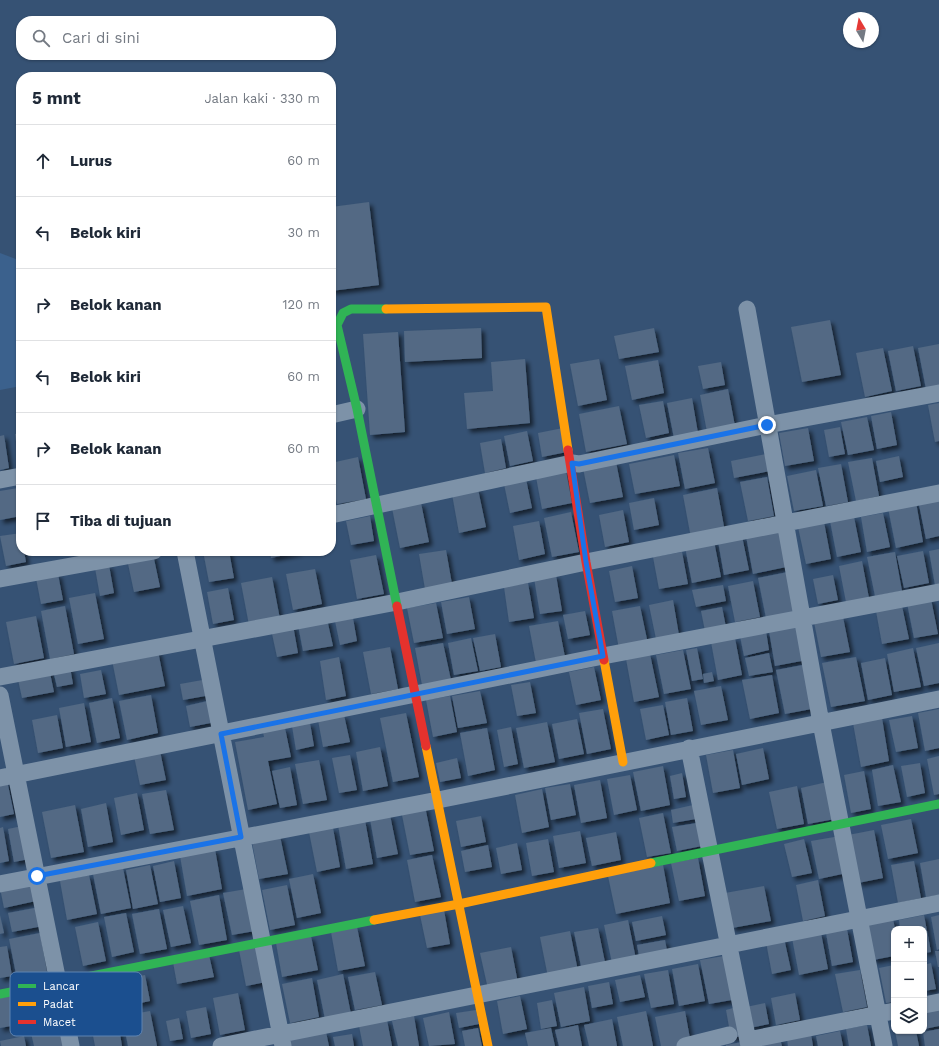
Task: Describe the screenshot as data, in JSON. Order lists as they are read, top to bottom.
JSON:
{
  "legend": ["Lancar", "Padat", "Macet"],
  "north": "top",
  "page": {
    "search": "Cari di sini",
    "heading": ["5 mnt", "Jalan kaki · 330 m"],
    "list": [
      ["Lurus", "60 m"],
      ["Belok kiri", "30 m"],
      ["Belok kanan", "120 m"],
      ["Belok kiri", "60 m"],
      ["Belok kanan", "60 m"],
      "Tiba di tujuan"
    ],
    "map_buttons": ["+", "−"]
  }
}
